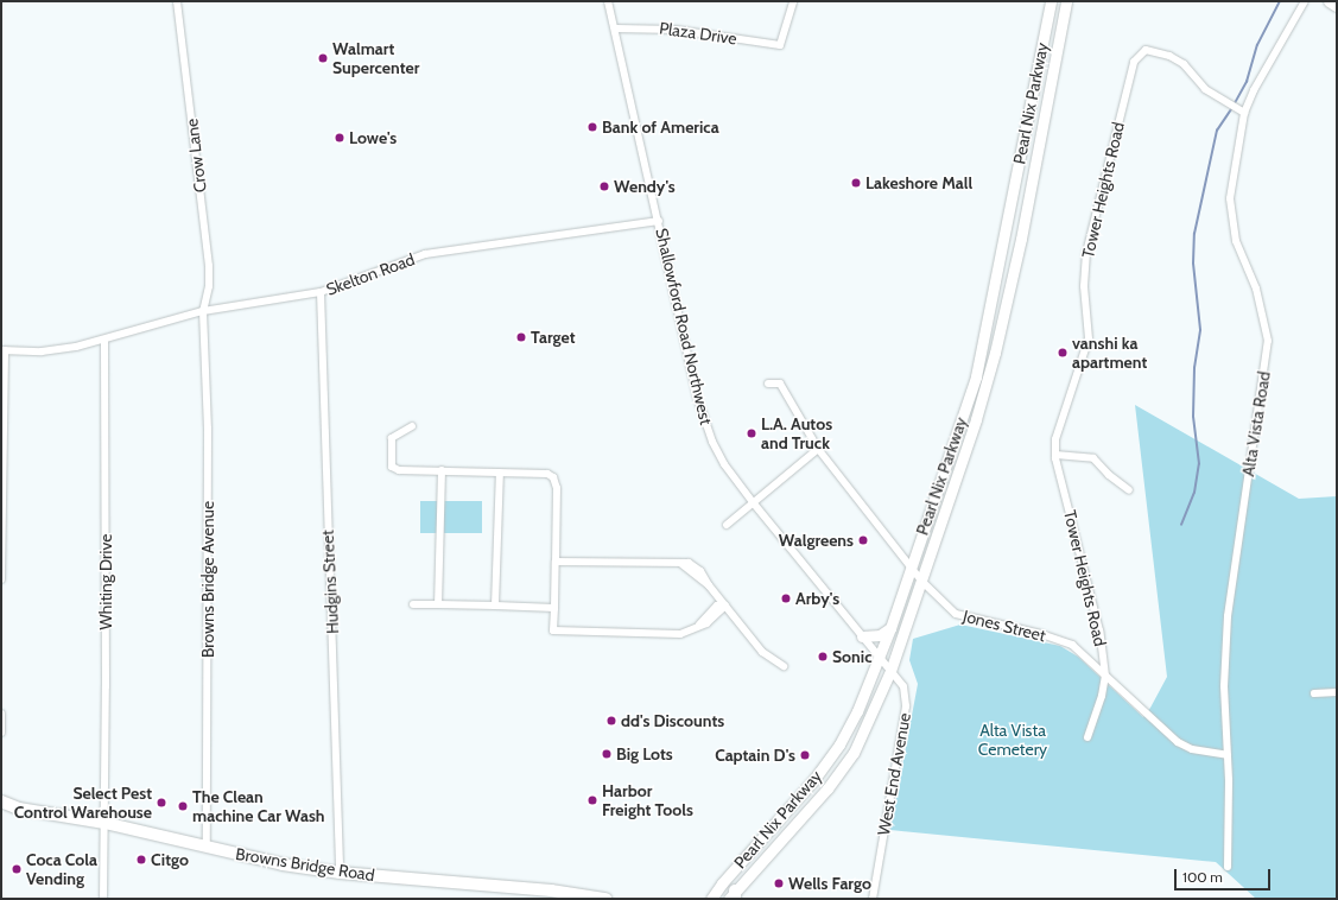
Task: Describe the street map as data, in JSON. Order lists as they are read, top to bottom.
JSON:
{
  "streets": {
    "main road": ["Pearl Nix Parkway", "Browns Bridge Road"],
    "street": [
      "Plaza Drive",
      "Crow Lane",
      "Tower Heights Road",
      "Skelton Road",
      "Shallowford Road Northwest",
      "Alta Vista Road",
      "Browns Bridge Avenue",
      "Whiting Drive",
      "Hudgins Street",
      "Jones Street",
      "West End Avenue"
    ]
  },
  "crossings": [
    ["Plaza Drive", "Shallowford Road Northwest"],
    ["Pearl Nix Parkway", "Shallowford Road Northwest"],
    ["Pearl Nix Parkway", "Jones Street"],
    ["Pearl Nix Parkway", "West End Avenue"],
    ["Crow Lane", "Skelton Road"],
    ["Crow Lane", "Browns Bridge Avenue"],
    ["Tower Heights Road", "Alta Vista Road"],
    ["Tower Heights Road", "Jones Street"],
    ["Skelton Road", "Shallowford Road Northwest"],
    ["Skelton Road", "Browns Bridge Avenue"],
    ["Skelton Road", "Whiting Drive"],
    ["Skelton Road", "Hudgins Street"],
    ["Shallowford Road Northwest", "West End Avenue"],
    ["Alta Vista Road", "Jones Street"],
    ["Browns Bridge Avenue", "Browns Bridge Road"],
    ["Whiting Drive", "Browns Bridge Road"],
    ["Hudgins Street", "Browns Bridge Road"]
  ],
  "parks": ["Alta Vista Cemetery"],
  "places": [
    "Walmart Supercenter",
    "Bank of America",
    "Lowe's",
    "Lakeshore Mall",
    "Wendy's",
    "Target",
    "vanshi ka apartment",
    "L.A. Autos and Truck",
    "Walgreens",
    "Arby's",
    "Sonic",
    "dd's Discounts",
    "Big Lots",
    "Captain D's",
    "Harbor Freight Tools",
    "Select Pest Control Warehouse",
    "The Clean machine Car Wash",
    "Citgo",
    "Coca Cola Vending",
    "Wells Fargo"
  ],
  "scale_bar": "100 m"
}
